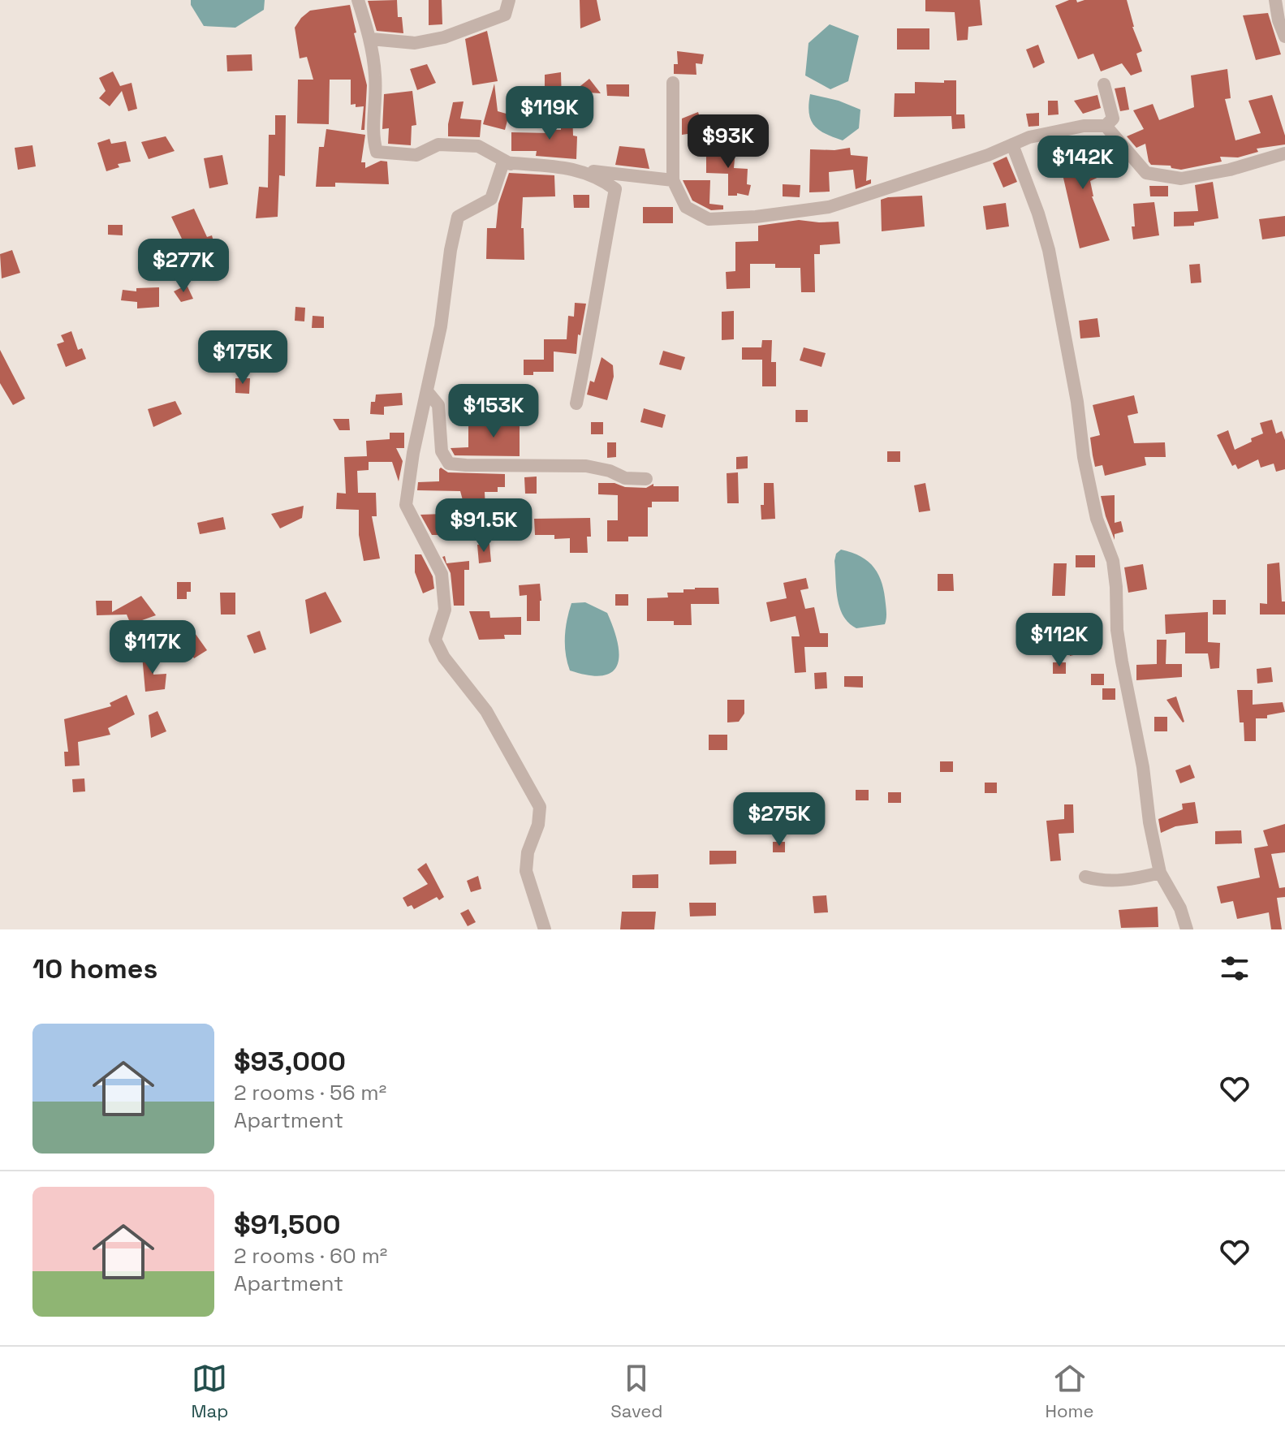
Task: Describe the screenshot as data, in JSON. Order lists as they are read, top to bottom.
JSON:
{
  "page": {
    "price": [
      "$119K",
      "$93K",
      "$142K",
      "$277K",
      "$175K",
      "$153K",
      "$91.5K",
      "$112K",
      "$117K",
      "$275K"
    ],
    "heading": "10 homes",
    "list": [
      {
        "name": "$93,000",
        "note": "2 rooms · 56 m² · Apartment"
      },
      {
        "name": "$91,500",
        "note": "2 rooms · 60 m² · Apartment"
      }
    ],
    "tabs": ["Map", "Saved", "Home"]
  }
}
